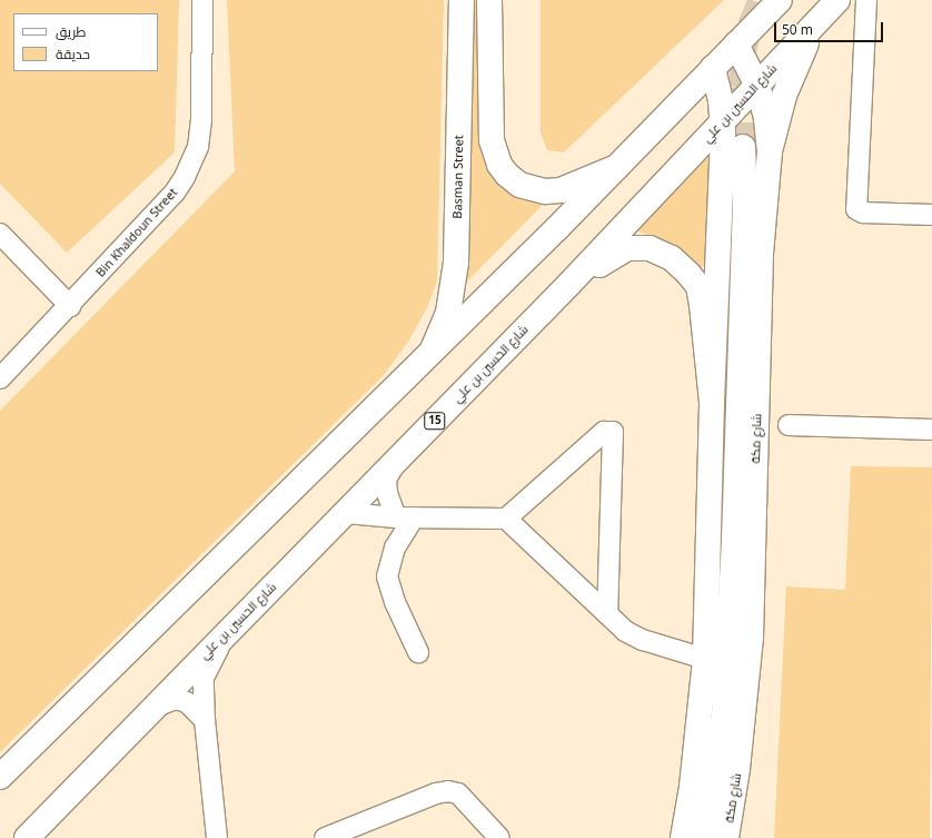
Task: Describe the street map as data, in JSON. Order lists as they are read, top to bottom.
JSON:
{
  "streets": {
    "main road": [
      "شارع الحسين بن علي",
      "Basman Street",
      "15",
      "شارع مكة"
    ],
    "street": ["Bin Khaldoun Street"]
  },
  "crossings": [
    ["شارع الحسين بن علي", "شارع مكة"]
  ],
  "legend": ["طريق", "حديقة"],
  "scale_bar": "50 m"
}
